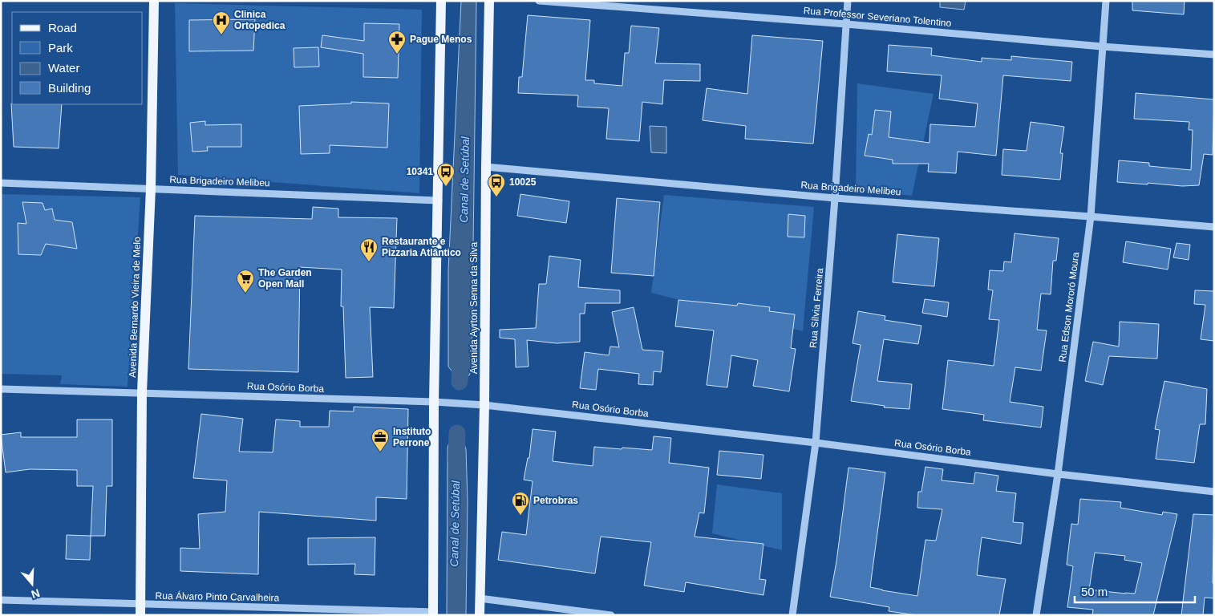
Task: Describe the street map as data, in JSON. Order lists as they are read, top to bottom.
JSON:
{
  "streets": {
    "main road": ["Avenida Bernardo Vieira de Melo", "Avenida Ayrton Senna da Silva"],
    "street": [
      "Rua Professor Severiano Tolentino",
      "Rua Brigadeiro Melibeu",
      "Rua Edson Mororó Moura",
      "Rua Sílvia Ferreira",
      "Rua Osório Borba",
      "Rua Álvaro Pinto Carvalheira"
    ]
  },
  "crossings": [
    ["Rua Professor Severiano Tolentino", "Rua Edson Mororó Moura"],
    ["Rua Professor Severiano Tolentino", "Rua Sílvia Ferreira"],
    ["Rua Brigadeiro Melibeu", "Avenida Bernardo Vieira de Melo"],
    ["Rua Brigadeiro Melibeu", "Rua Edson Mororó Moura"],
    ["Rua Brigadeiro Melibeu", "Avenida Ayrton Senna da Silva"],
    ["Rua Brigadeiro Melibeu", "Rua Sílvia Ferreira"],
    ["Avenida Bernardo Vieira de Melo", "Rua Osório Borba"],
    ["Avenida Bernardo Vieira de Melo", "Rua Álvaro Pinto Carvalheira"],
    ["Rua Edson Mororó Moura", "Rua Osório Borba"],
    ["Avenida Ayrton Senna da Silva", "Rua Osório Borba"],
    ["Rua Sílvia Ferreira", "Rua Osório Borba"]
  ],
  "water": ["Canal de Setúbal"],
  "places": {
    "hospital": ["Clinica Ortopedica"],
    "pharmacy": ["Pague Menos"],
    "bus stop": ["10341", "10025"],
    "restaurant": ["Restaurante e Pizzaria Atlântico"],
    "supermarket": ["The Garden Open Mall"],
    "office": ["Instituto Perrone"],
    "fuel station": ["Petrobras"]
  },
  "legend": [
    "Road",
    "Park",
    "Water",
    "Building"
  ],
  "scale_bar": "50 m",
  "north": "bottom"
}
